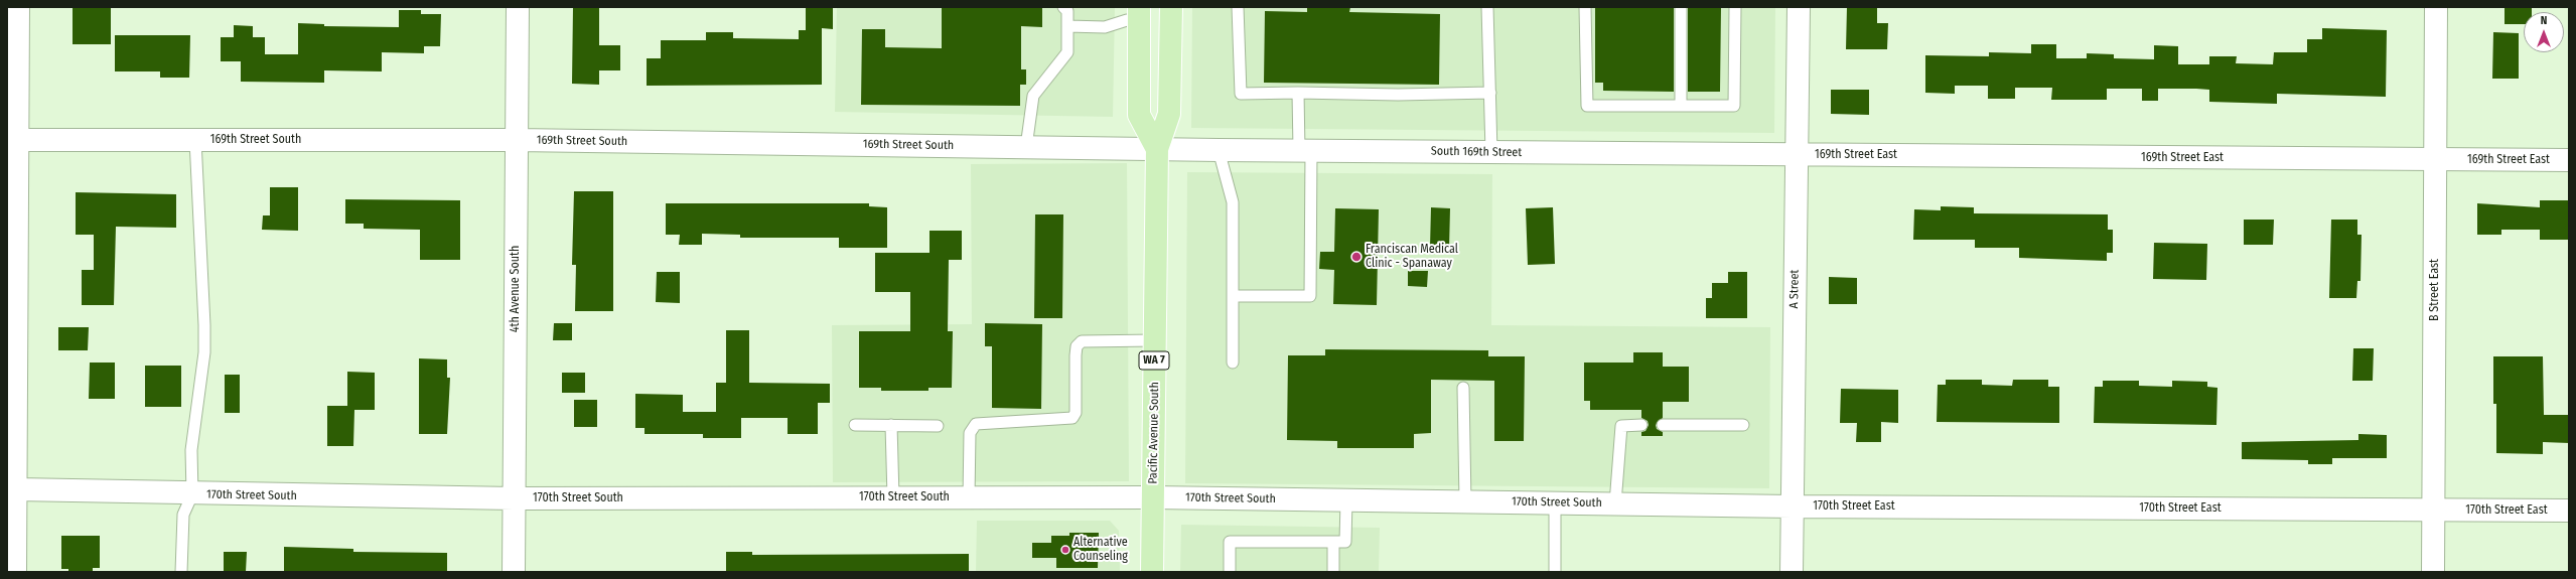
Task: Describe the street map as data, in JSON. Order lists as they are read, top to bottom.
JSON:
{
  "streets": {
    "main road": ["WA 7", "Pacific Avenue South"],
    "street": [
      "169th Street South",
      "South 169th Street",
      "169th Street East",
      "4th Avenue South",
      "A Street",
      "B Street East",
      "170th Street South",
      "170th Street East"
    ]
  },
  "crossings": [
    ["169th Street South", "South 169th Street"],
    ["169th Street South", "4th Avenue South"],
    ["169th Street South", "Pacific Avenue South"],
    ["South 169th Street", "169th Street East"],
    ["South 169th Street", "A Street"],
    ["South 169th Street", "Pacific Avenue South"],
    ["169th Street East", "A Street"],
    ["169th Street East", "B Street East"],
    ["4th Avenue South", "170th Street South"],
    ["A Street", "170th Street South"],
    ["A Street", "170th Street East"],
    ["B Street East", "170th Street East"],
    ["Pacific Avenue South", "170th Street South"],
    ["170th Street South", "170th Street East"]
  ],
  "places": ["Franciscan Medical Clinic - Spanaway", "Alternative Counseling"],
  "north": "top"
}
